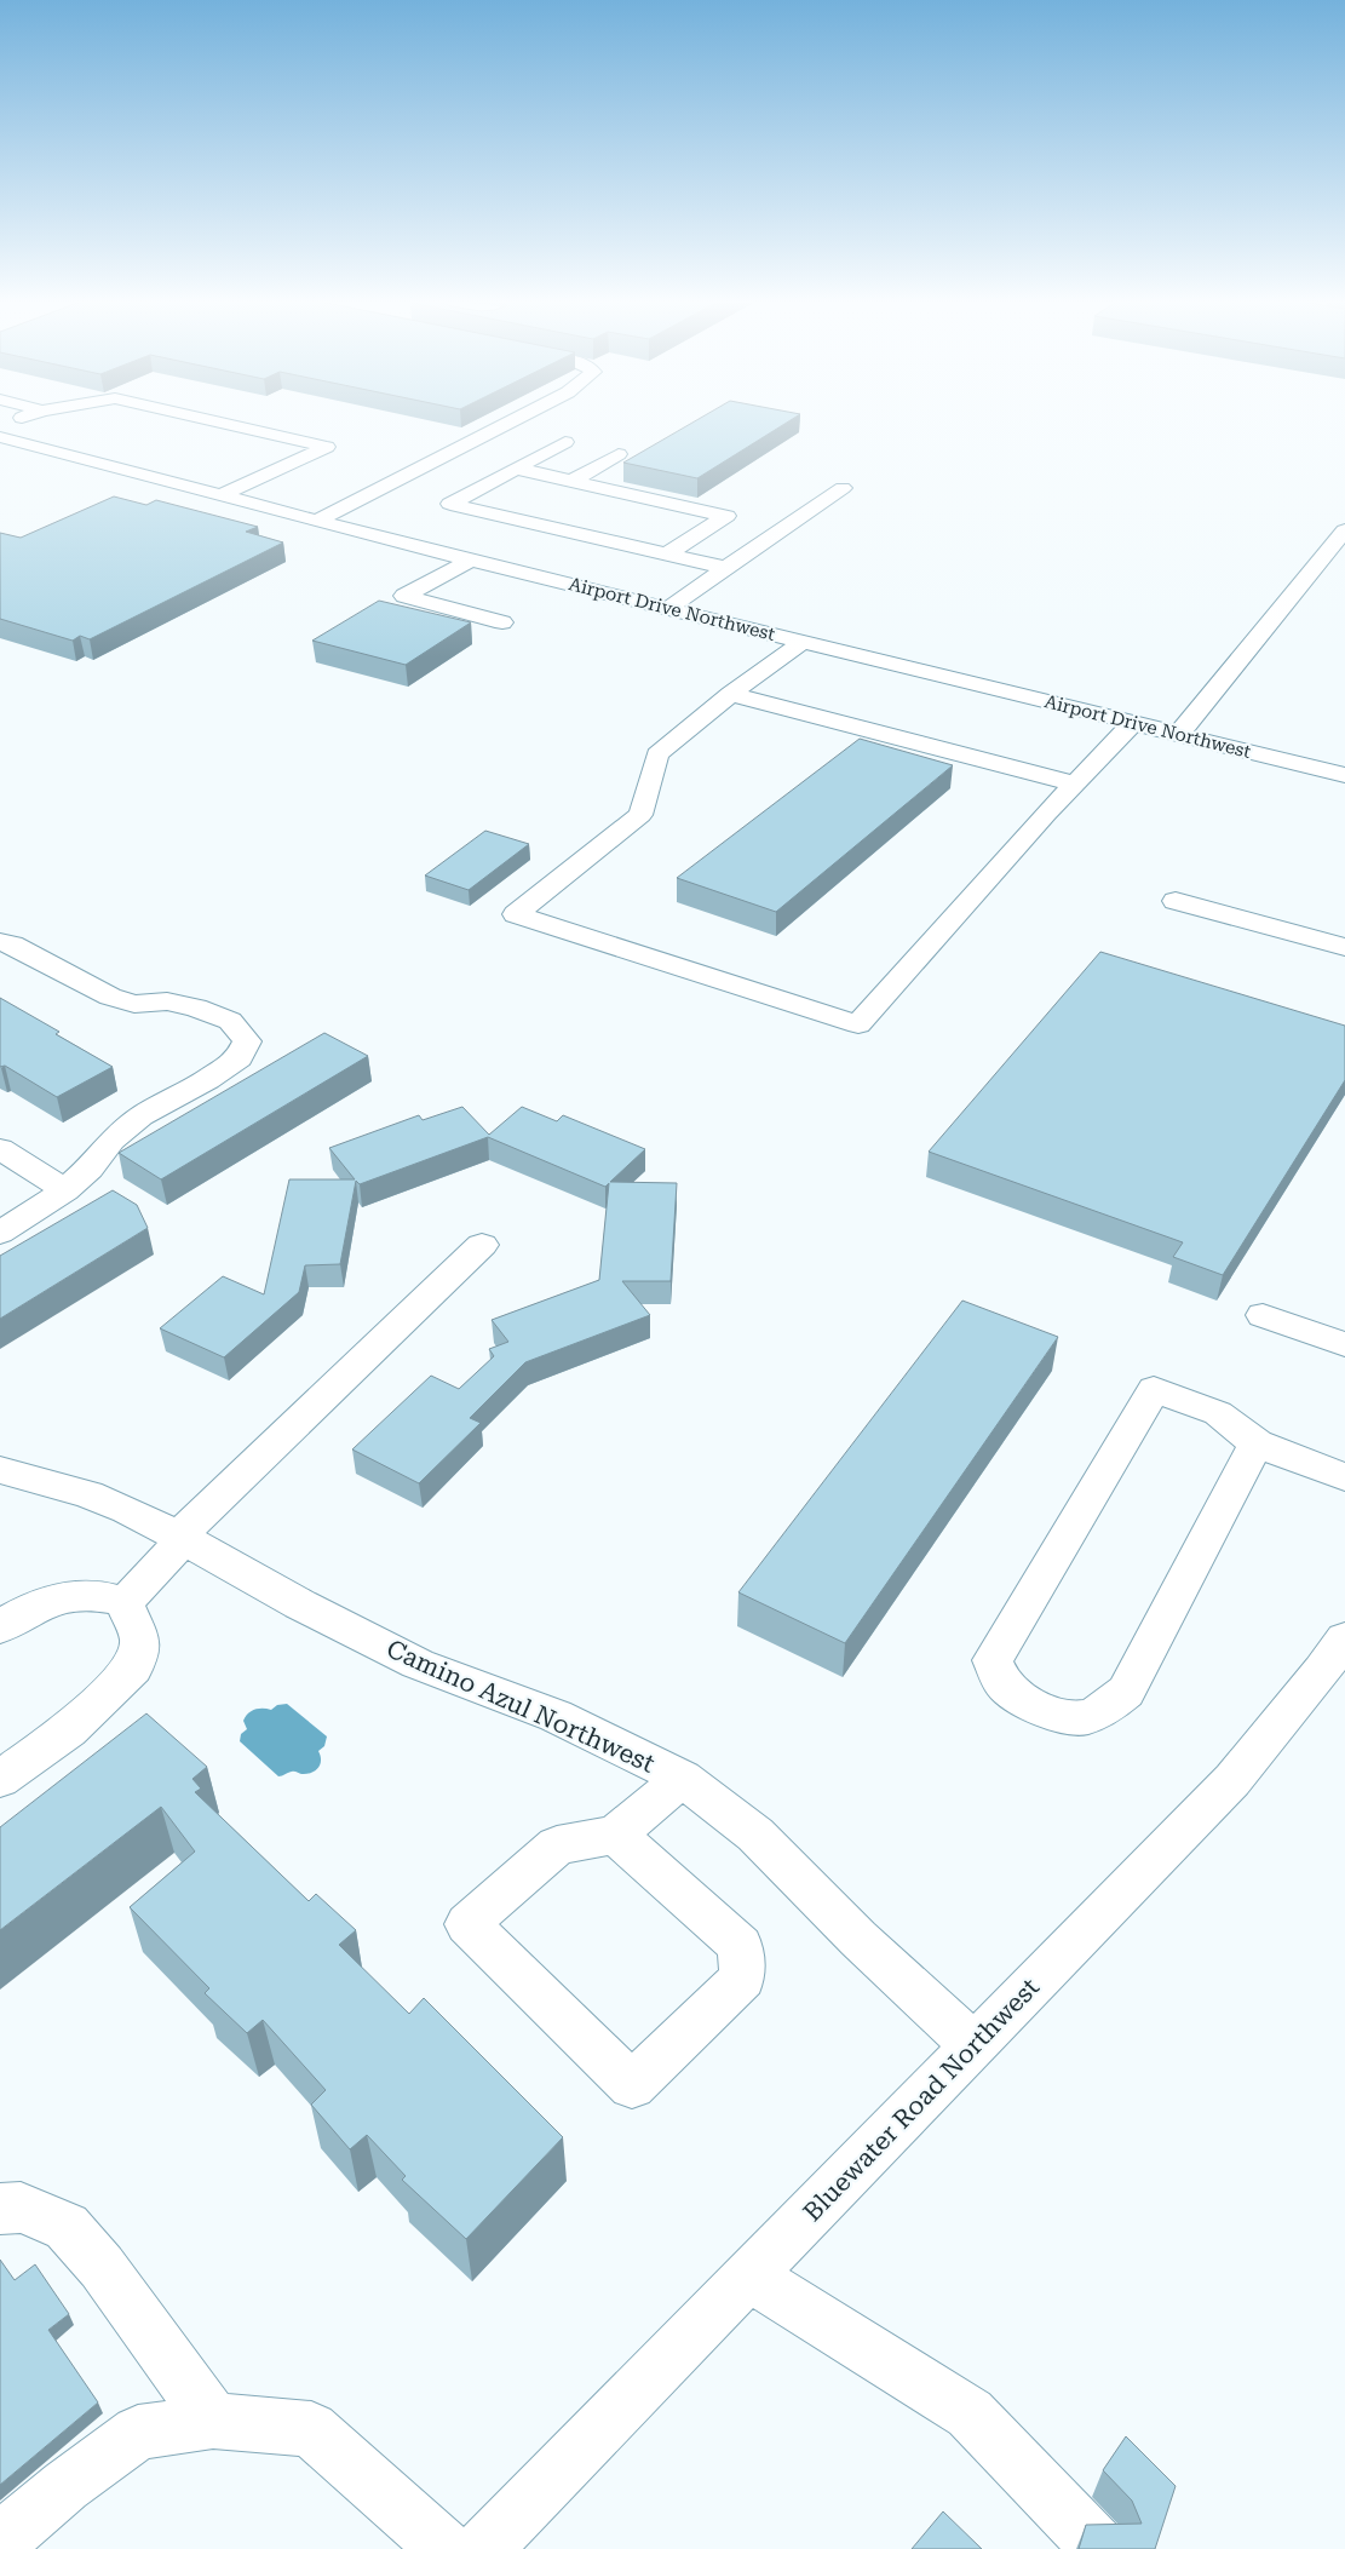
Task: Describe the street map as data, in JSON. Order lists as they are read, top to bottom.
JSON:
{
  "streets": {
    "street": ["Airport Drive Northwest", "Camino Azul Northwest", "Bluewater Road Northwest"]
  },
  "crossings": [
    ["Camino Azul Northwest", "Bluewater Road Northwest"]
  ]
}
